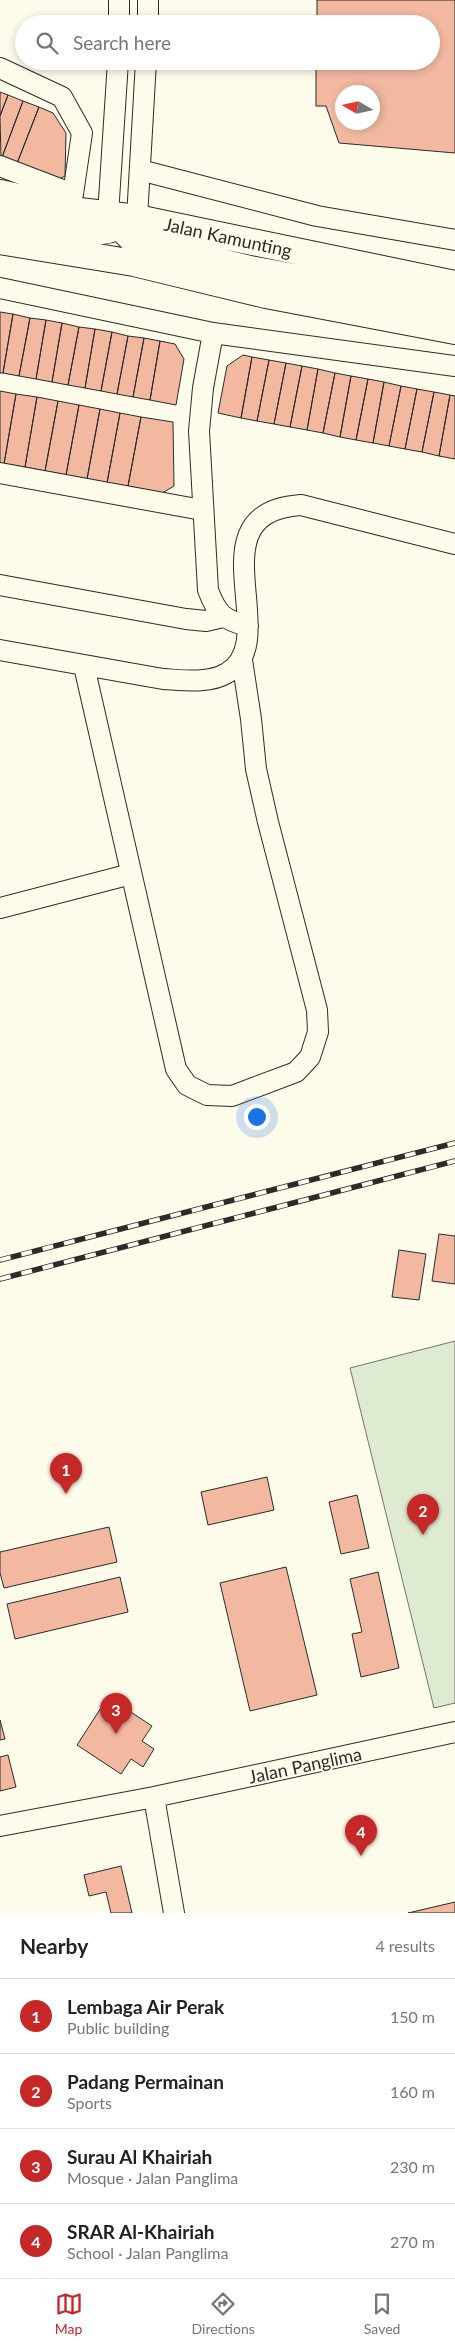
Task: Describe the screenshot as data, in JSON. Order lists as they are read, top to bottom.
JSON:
{
  "streets": {
    "main road": ["Jalan Kamunting"],
    "street": ["Jalan Panglima"]
  },
  "north": "left",
  "page": {
    "search": "Search here",
    "pins": [
      "1",
      "2",
      "3",
      "4"
    ],
    "heading": ["Nearby", "4 results"],
    "list": [
      {
        "mark": "1",
        "name": "Lembaga Air Perak",
        "note": "Public building",
        "value": "150 m"
      },
      {
        "mark": "2",
        "name": "Padang Permainan",
        "note": "Sports",
        "value": "160 m"
      },
      {
        "mark": "3",
        "name": "Surau Al Khairiah",
        "note": "Mosque · Jalan Panglima",
        "value": "230 m"
      },
      {
        "mark": "4",
        "name": "SRAR Al-Khairiah",
        "note": "School · Jalan Panglima",
        "value": "270 m"
      }
    ],
    "nav": ["Map", "Directions", "Saved"]
  }
}
